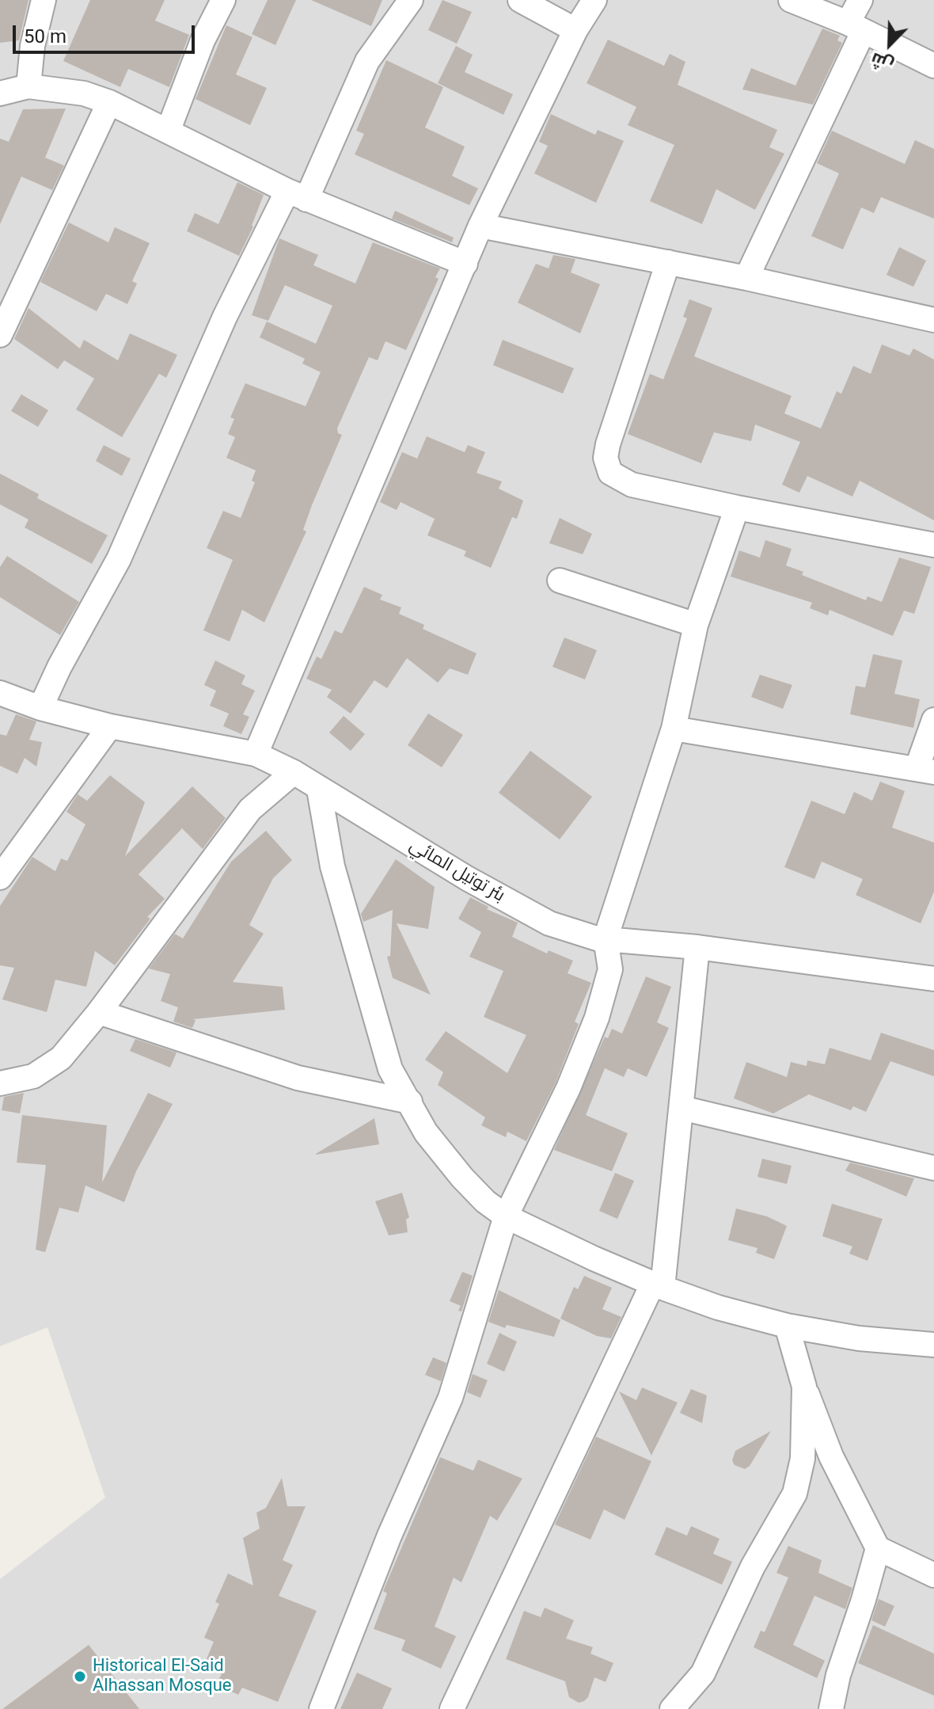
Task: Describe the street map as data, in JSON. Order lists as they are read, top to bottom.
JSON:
{
  "streets": {
    "street": ["بئر توتيل المائي"]
  },
  "places": ["Historical El-Said Alhassan Mosque"],
  "scale_bar": "50 m",
  "north": "bottom left"
}
